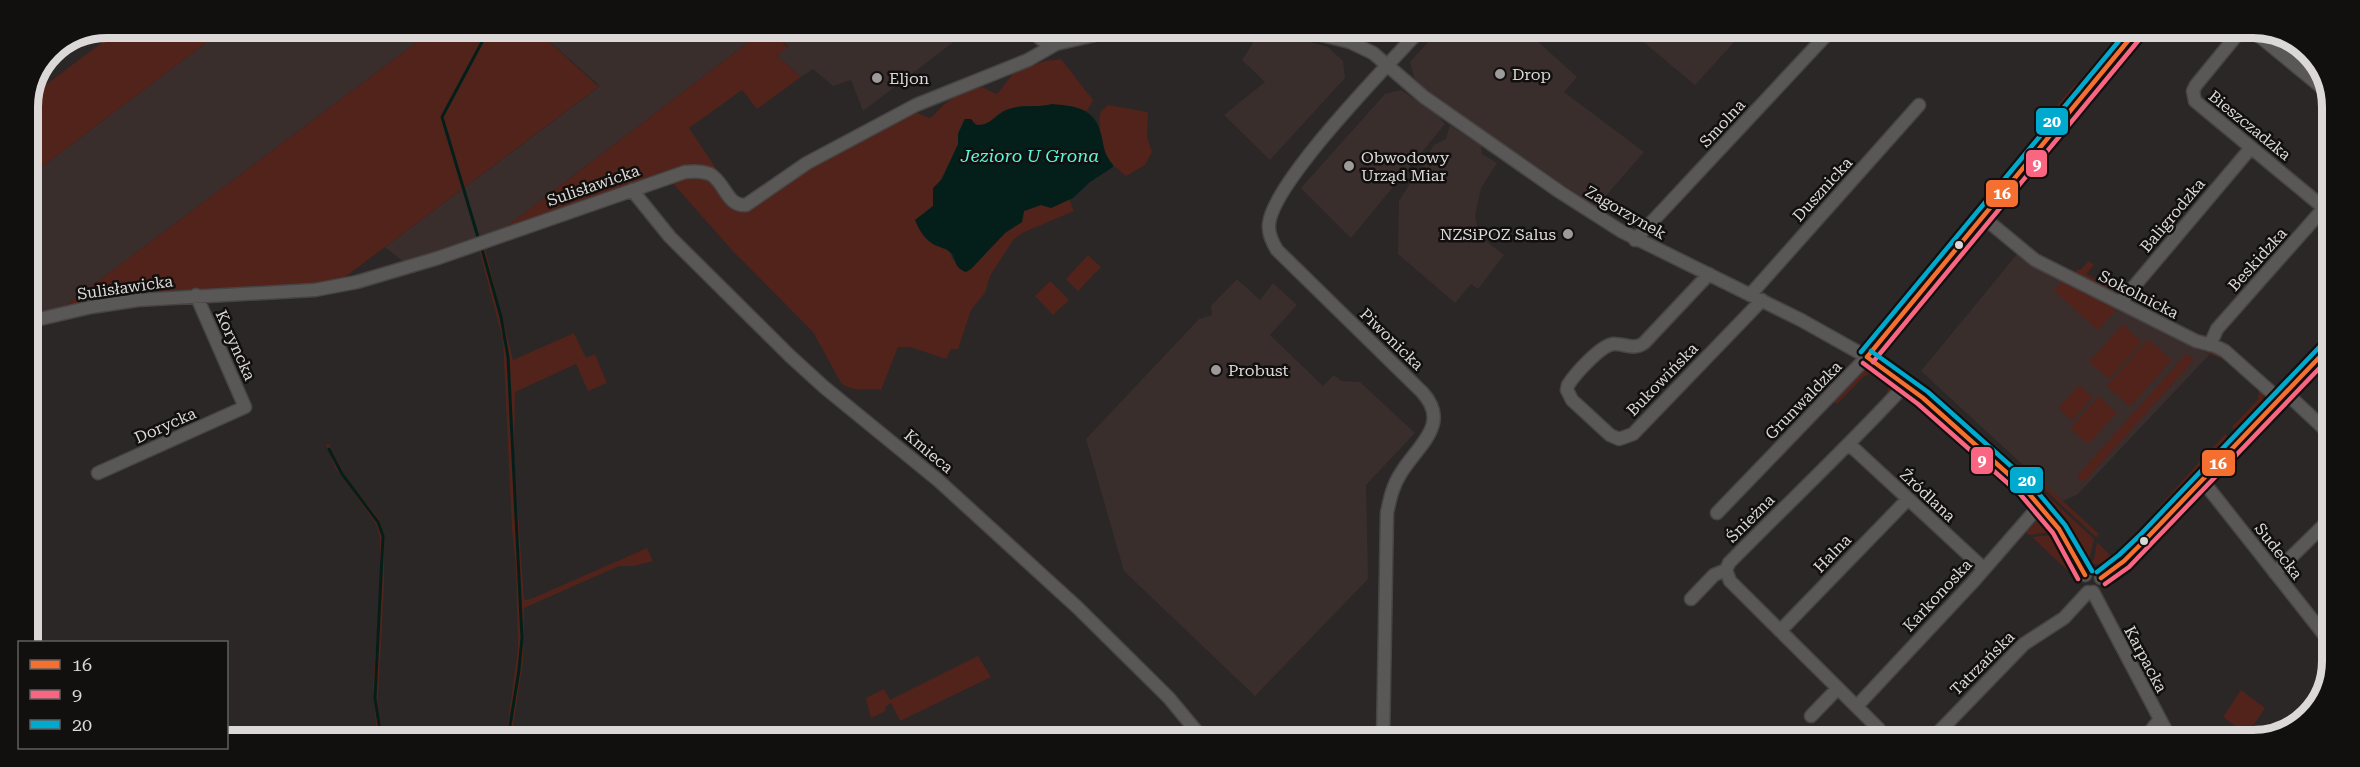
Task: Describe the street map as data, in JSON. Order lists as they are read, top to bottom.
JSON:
{
  "streets": {
    "street": [
      "Smolna",
      "Bieszczadzka",
      "Sulisławicka",
      "Dusznicka",
      "Zagorzynek",
      "Baligrodzka",
      "Beskidzka",
      "Sokolnicka",
      "Piwonicka",
      "Koryncka",
      "Bukowińska",
      "Grunwaldzka",
      "Dorycka",
      "Kmieca",
      "Źródlana",
      "Śnieżna",
      "Sudecka",
      "Halna",
      "Karkonoska",
      "Karpacka",
      "Tatrzańska"
    ]
  },
  "crossings": [
    ["Smolna", "Zagorzynek"],
    ["Bieszczadzka", "Baligrodzka"],
    ["Sulisławicka", "Koryncka"],
    ["Sulisławicka", "Kmieca"],
    ["Dusznicka", "Zagorzynek"],
    ["Dusznicka", "Bukowińska"],
    ["Zagorzynek", "Piwonicka"],
    ["Zagorzynek", "Bukowińska"],
    ["Zagorzynek", "Grunwaldzka"],
    ["Baligrodzka", "Sokolnicka"],
    ["Beskidzka", "Sokolnicka"],
    ["Sokolnicka", "Grunwaldzka"],
    ["Koryncka", "Dorycka"],
    ["Źródlana", "Śnieżna"],
    ["Źródlana", "Halna"],
    ["Źródlana", "Karkonoska"],
    ["Karpacka", "Tatrzańska"]
  ],
  "water": ["Jezioro U Grona"],
  "places": [
    "Drop",
    "Eljon",
    "Obwodowy Urząd Miar",
    "NZSiPOZ Salus",
    "Probust"
  ],
  "lines": ["transit line 16", "transit line 9", "transit line 20"],
  "legend": ["16", "9", "20"]
}
